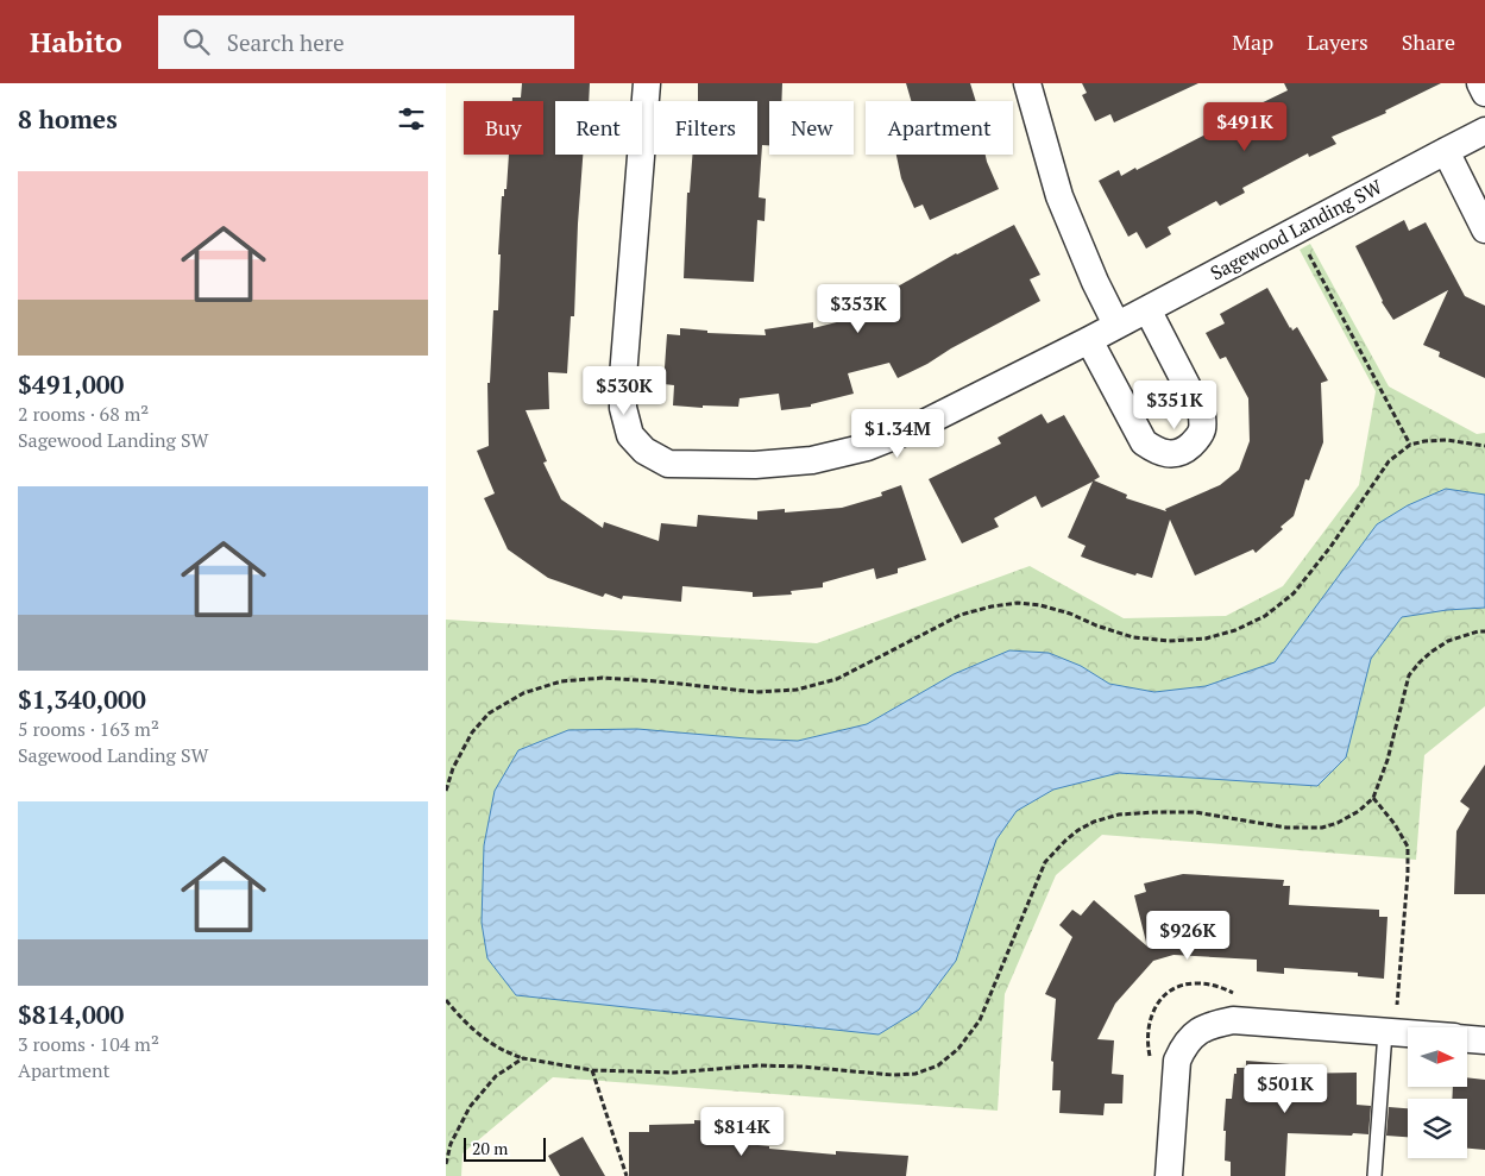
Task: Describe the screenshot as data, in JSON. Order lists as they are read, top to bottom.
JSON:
{
  "streets": {
    "street": ["Sagewood Landing SW"]
  },
  "scale_bar": "20 m",
  "north": "right",
  "page": {
    "header": "Habito",
    "search": "Search here",
    "nav": ["Map", "Layers", "Share"],
    "heading": "8 homes",
    "chip": [
      "Buy",
      "Rent",
      "Filters",
      "New",
      "Apartment"
    ],
    "price": [
      "$491K",
      "$353K",
      "$530K",
      "$351K",
      "$1.34M",
      "$926K",
      "$501K",
      "$814K"
    ],
    "list": [
      {
        "name": "$491,000",
        "note": "2 rooms · 68 m² · Sagewood Landing SW"
      },
      {
        "name": "$1,340,000",
        "note": "5 rooms · 163 m² · Sagewood Landing SW"
      },
      {
        "name": "$814,000",
        "note": "3 rooms · 104 m² · Apartment"
      }
    ],
    "scale": "20 m"
  }
}
